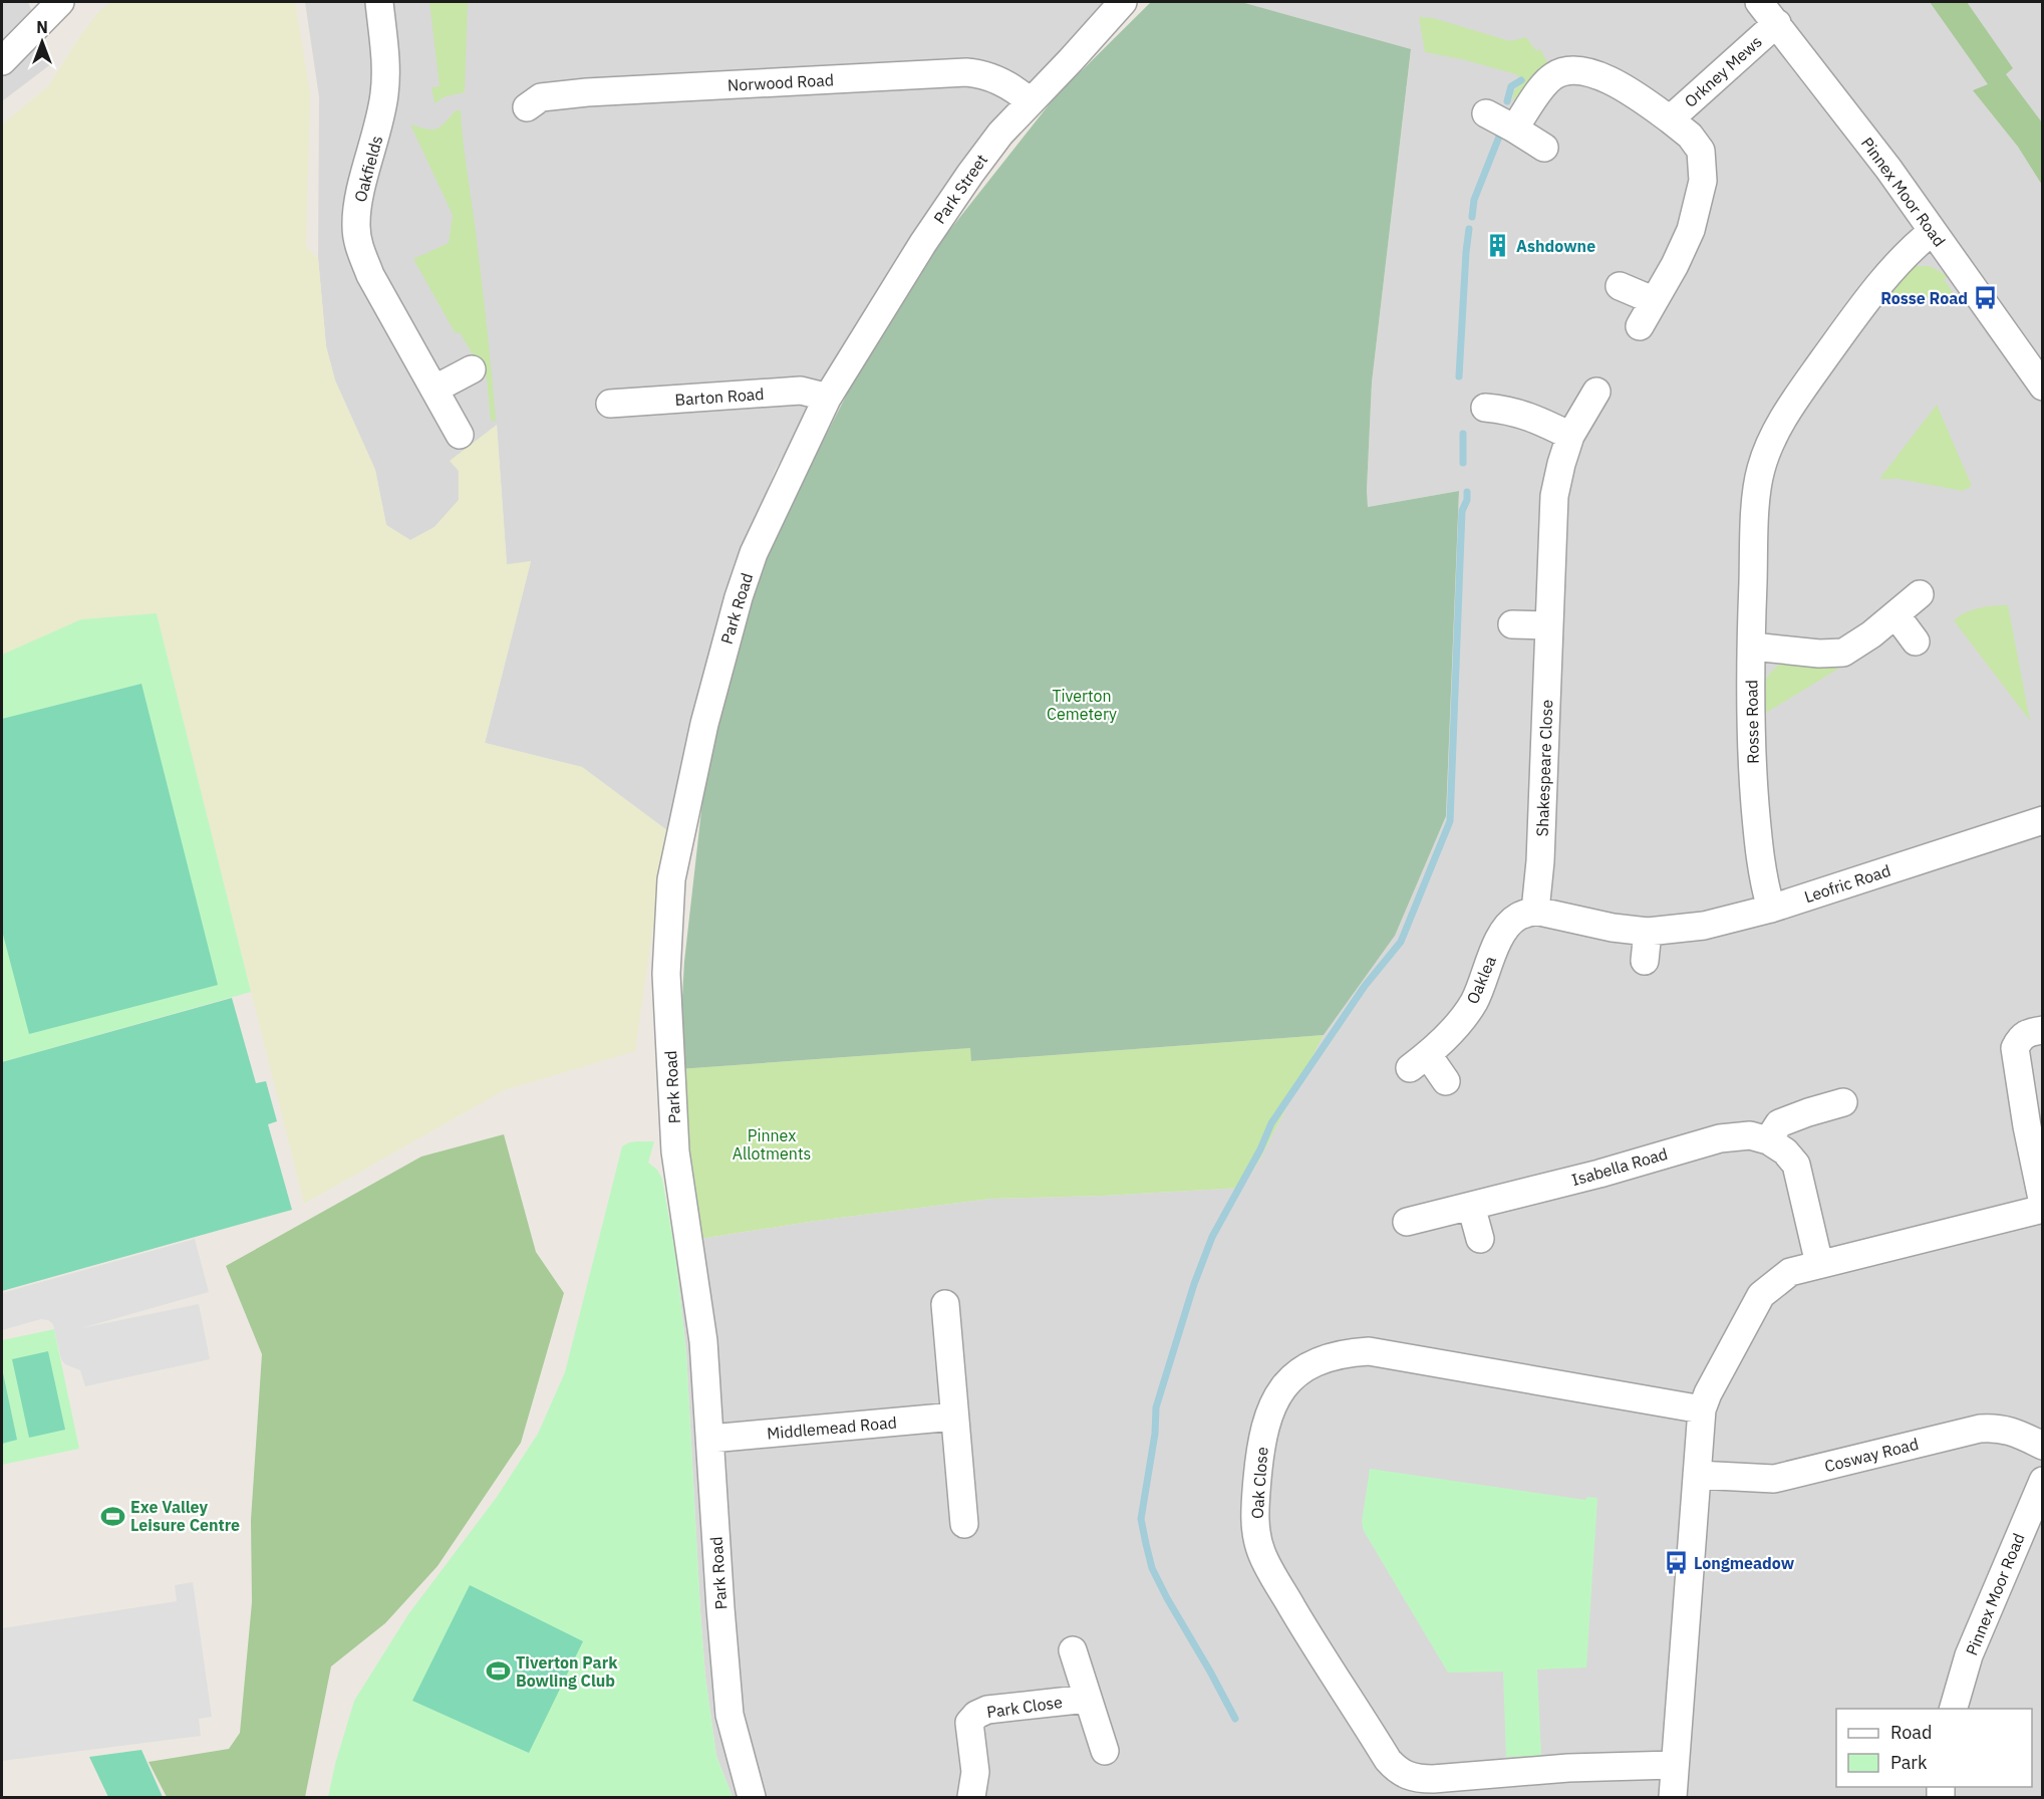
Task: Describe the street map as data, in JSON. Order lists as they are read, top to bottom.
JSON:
{
  "streets": {
    "street": [
      "Orkney Mews",
      "Norwood Road",
      "Oakfields",
      "Park Street",
      "Pinnex Moor Road",
      "Barton Road",
      "Park Road",
      "Rosse Road",
      "Shakespeare Close",
      "Leofric Road",
      "Oaklea",
      "Isabella Road",
      "Middlemead Road",
      "Cosway Road",
      "Oak Close",
      "Park Close"
    ]
  },
  "crossings": [
    ["Orkney Mews", "Pinnex Moor Road"],
    ["Norwood Road", "Park Street"],
    ["Park Street", "Barton Road"],
    ["Park Street", "Park Road"],
    ["Pinnex Moor Road", "Rosse Road"],
    ["Barton Road", "Park Road"],
    ["Park Road", "Middlemead Road"],
    ["Rosse Road", "Leofric Road"],
    ["Shakespeare Close", "Leofric Road"],
    ["Shakespeare Close", "Oaklea"],
    ["Leofric Road", "Oaklea"]
  ],
  "parks": ["Tiverton Cemetery", "Pinnex Allotments"],
  "places": {
    "building": ["Ashdowne"],
    "bus stop": ["Rosse Road", "Longmeadow"],
    "sports": ["Exe Valley Leisure Centre", "Tiverton Park Bowling Club"]
  },
  "legend": ["Road", "Park"],
  "north": "top"
}
